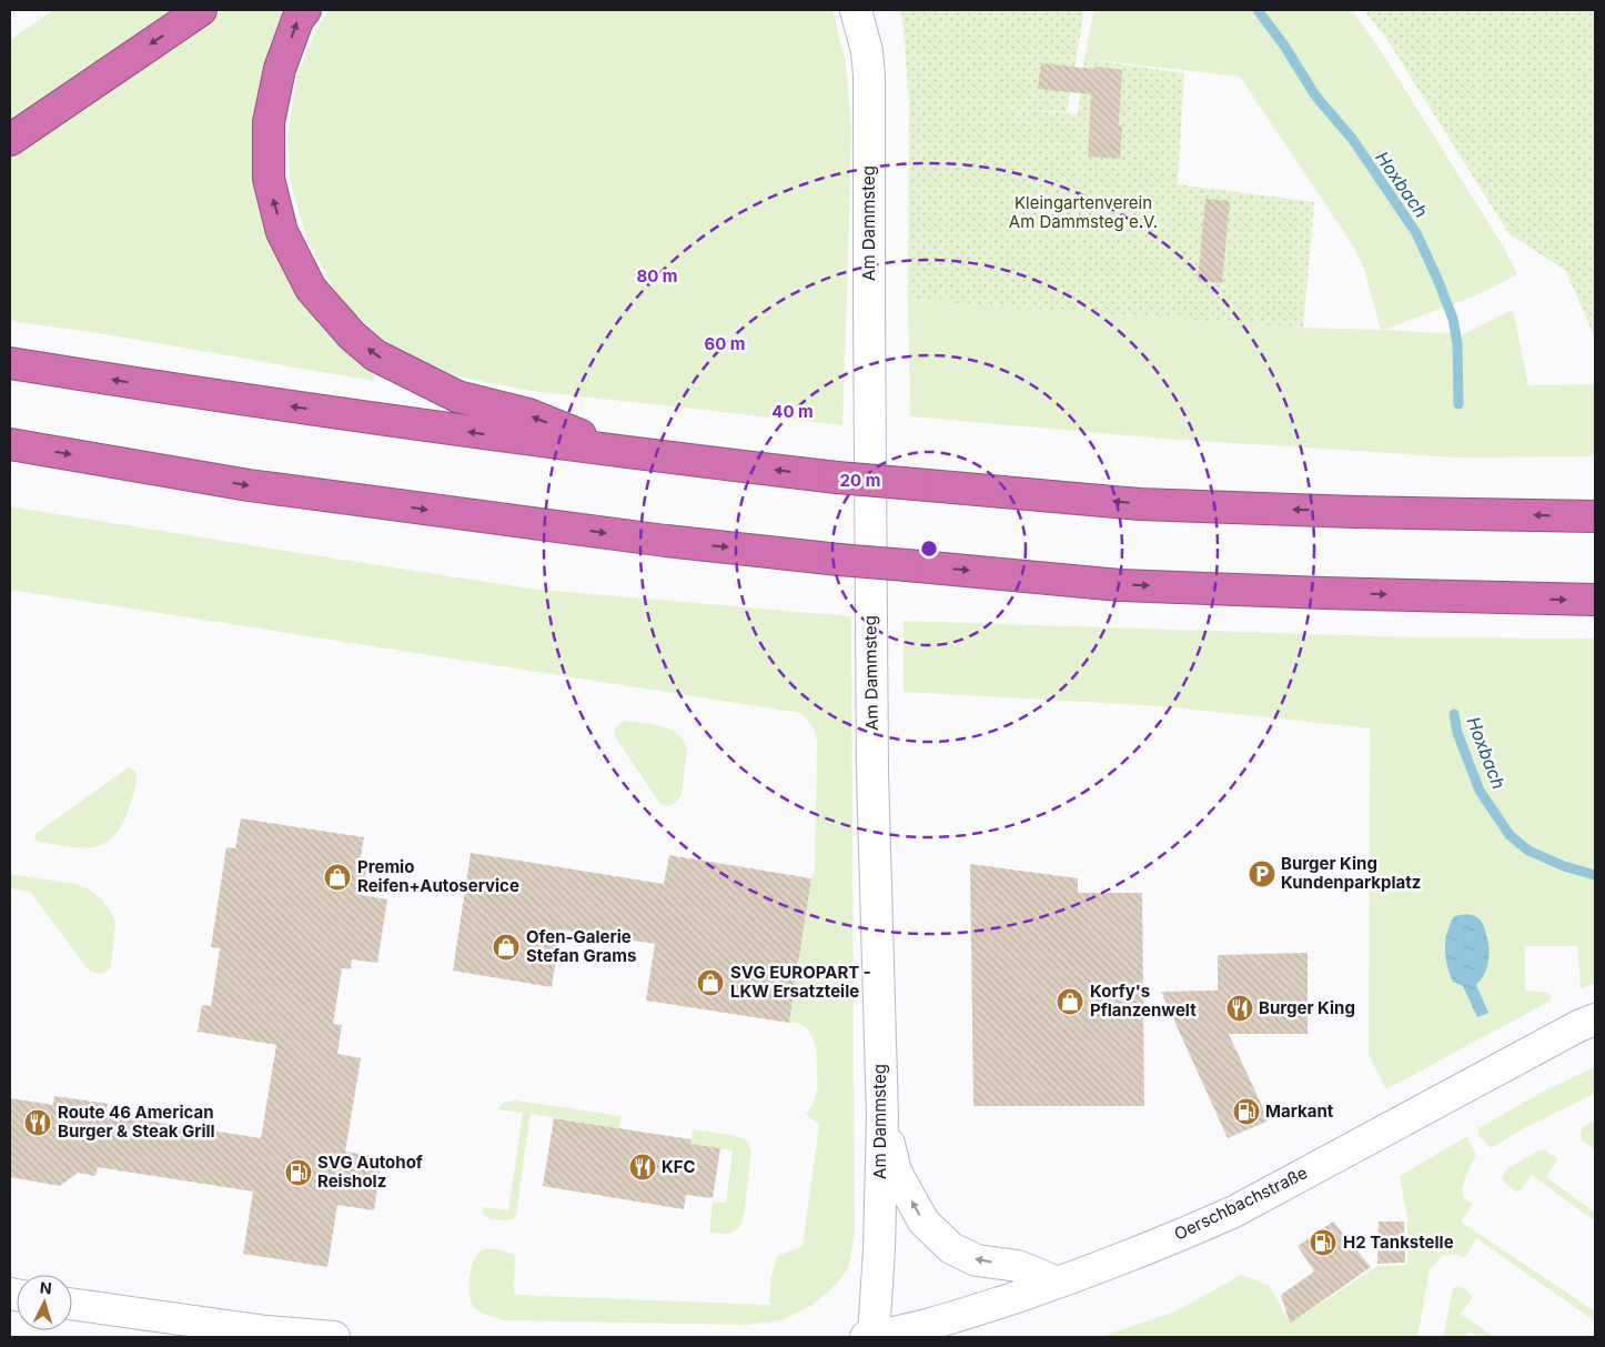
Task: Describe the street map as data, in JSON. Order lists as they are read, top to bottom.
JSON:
{
  "streets": {
    "main road": ["Am Dammsteg", "Oerschbachstraße"]
  },
  "crossings": [
    ["Am Dammsteg", "Oerschbachstraße"]
  ],
  "water": ["Hoxbach"],
  "parks": ["Kleingartenverein Am Dammsteg e.V."],
  "places": {
    "parking": ["Burger King Kundenparkplatz"],
    "shop": [
      "Premio Reifen+Autoservice",
      "Ofen-Galerie Stefan Grams",
      "SVG EUROPART - LKW Ersatzteile",
      "Korfy's Pflanzenwelt"
    ],
    "restaurant": ["Burger King", "Route 46 American Burger & Steak Grill", "KFC"],
    "fuel station": ["Markant", "SVG Autohof Reisholz", "H2 Tankstelle"]
  },
  "north": "top",
  "rings": [
    "80 m",
    "60 m",
    "40 m",
    "20 m"
  ]
}
